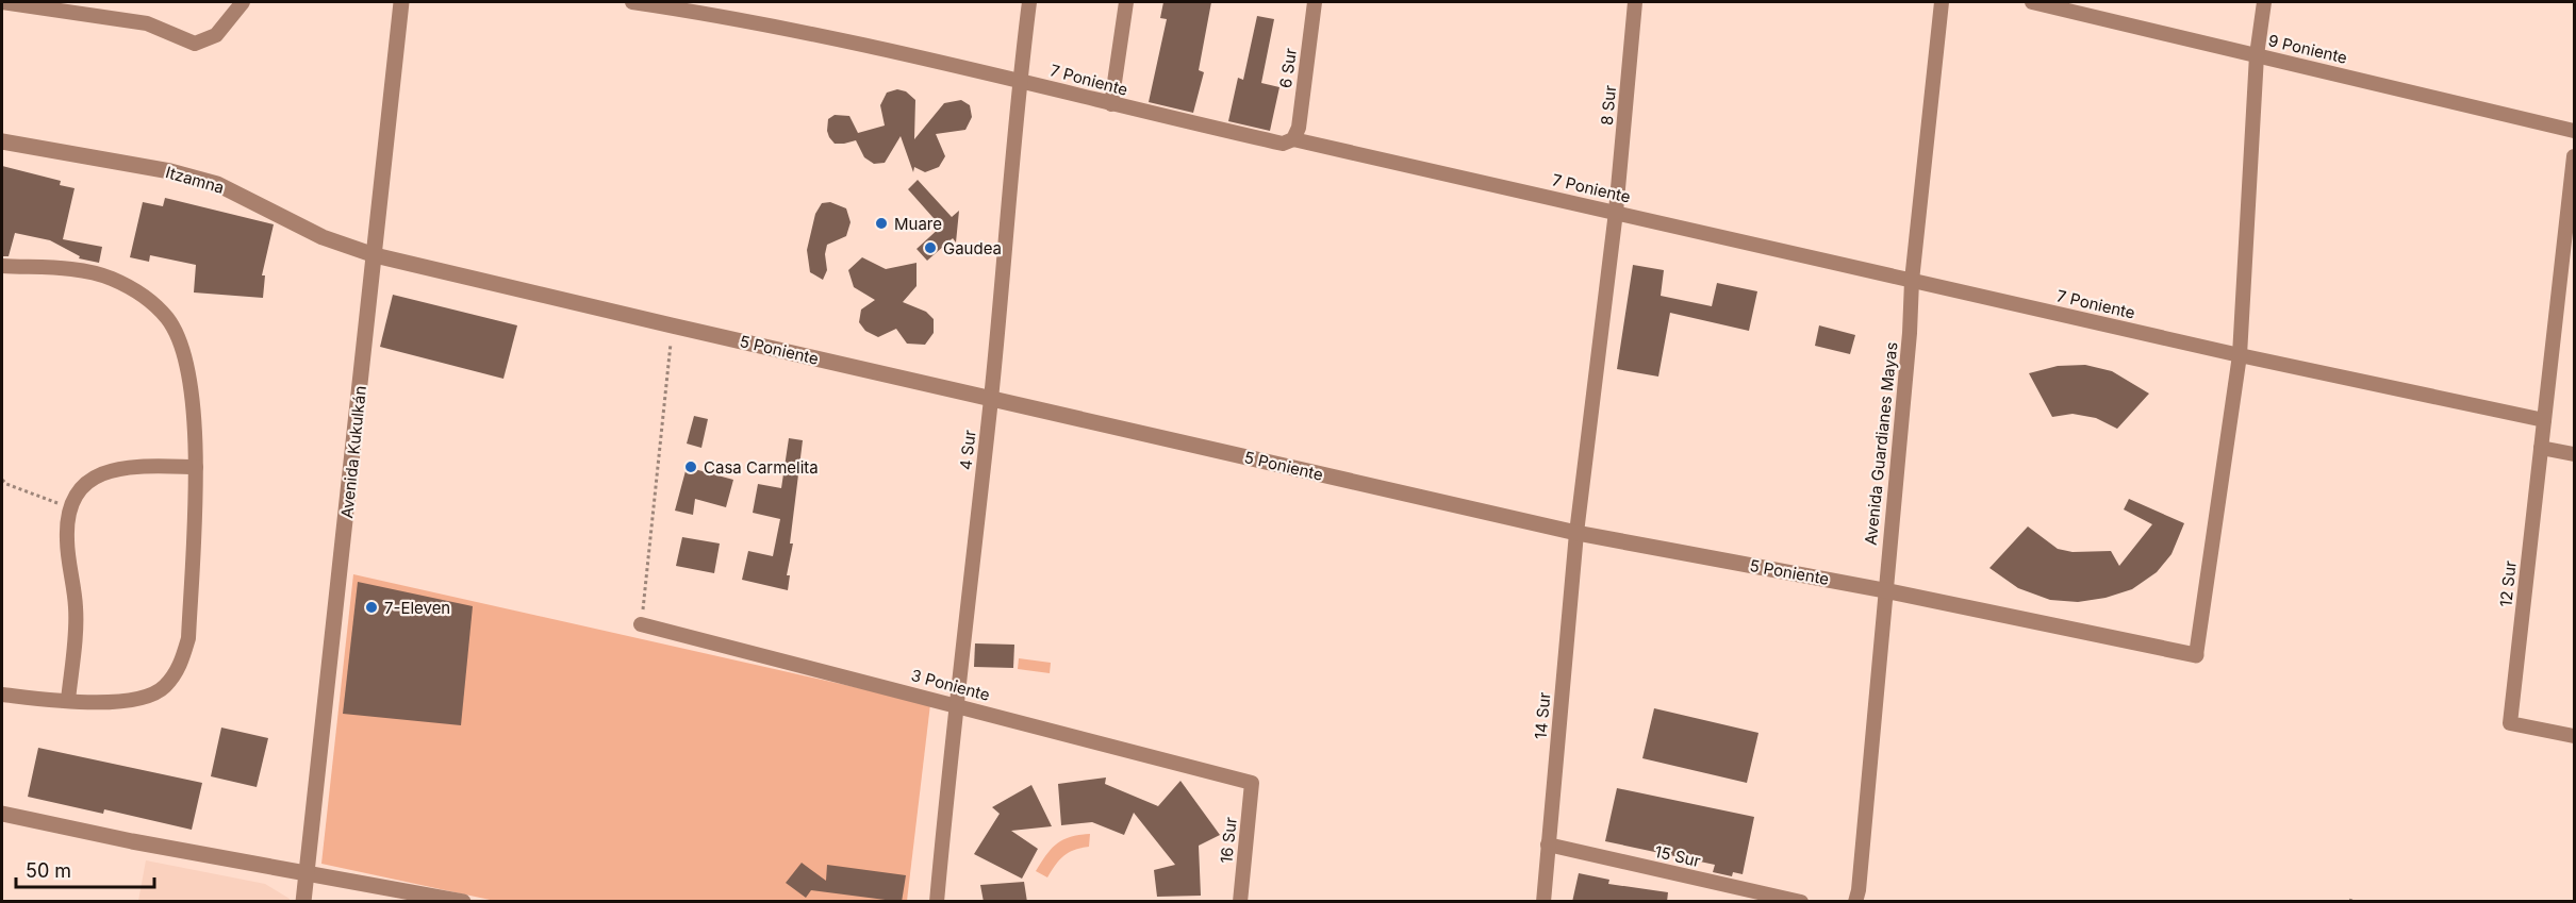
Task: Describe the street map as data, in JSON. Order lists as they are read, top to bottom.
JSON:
{
  "streets": {
    "street": [
      "9 Poniente",
      "6 Sur",
      "7 Poniente",
      "8 Sur",
      "Itzamna",
      "5 Poniente",
      "Avenida Guardianes Mayas",
      "4 Sur",
      "Avenida Kukulkán",
      "12 Sur",
      "3 Poniente",
      "14 Sur",
      "16 Sur",
      "15 Sur"
    ]
  },
  "crossings": [
    ["6 Sur", "7 Poniente"],
    ["7 Poniente", "8 Sur"],
    ["7 Poniente", "Avenida Guardianes Mayas"],
    ["7 Poniente", "4 Sur"],
    ["7 Poniente", "12 Sur"],
    ["8 Sur", "5 Poniente"],
    ["8 Sur", "14 Sur"],
    ["Itzamna", "5 Poniente"],
    ["Itzamna", "Avenida Kukulkán"],
    ["5 Poniente", "Avenida Guardianes Mayas"],
    ["5 Poniente", "4 Sur"],
    ["5 Poniente", "Avenida Kukulkán"],
    ["5 Poniente", "14 Sur"],
    ["4 Sur", "3 Poniente"],
    ["3 Poniente", "16 Sur"],
    ["14 Sur", "15 Sur"]
  ],
  "places": [
    "Muare",
    "Gaudea",
    "Casa Carmelita",
    "7-Eleven"
  ],
  "scale_bar": "50 m"
}
